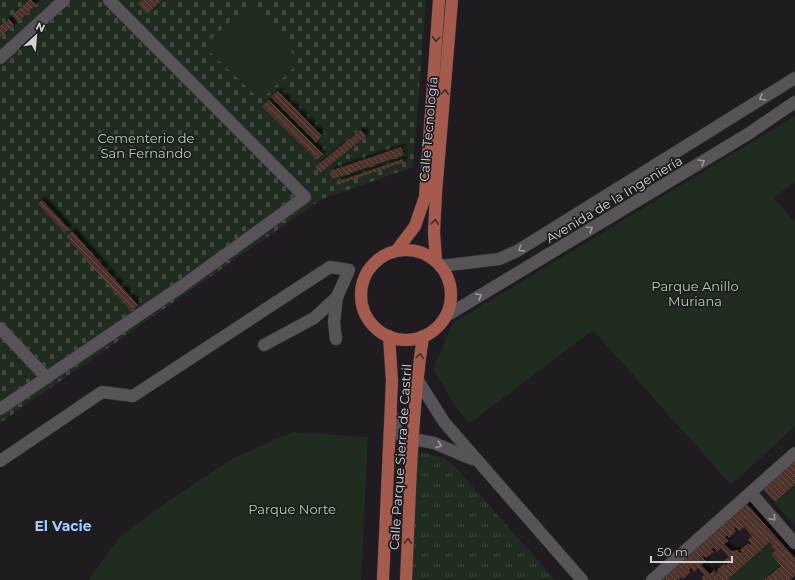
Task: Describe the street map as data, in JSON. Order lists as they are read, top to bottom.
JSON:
{
  "streets": {
    "main road": ["Calle Tecnología", "Calle Parque Sierra de Castril"],
    "street": ["Avenida de la Ingeniería"]
  },
  "crossings": [
    ["Calle Tecnología", "Avenida de la Ingeniería"],
    ["Calle Tecnología", "Calle Parque Sierra de Castril"],
    ["Avenida de la Ingeniería", "Calle Parque Sierra de Castril"]
  ],
  "districts": ["El Vacie"],
  "parks": ["Cementerio de San Fernando", "Parque Anillo Muriana", "Parque Norte"],
  "scale_bar": "50 m",
  "north": "top right"
}
